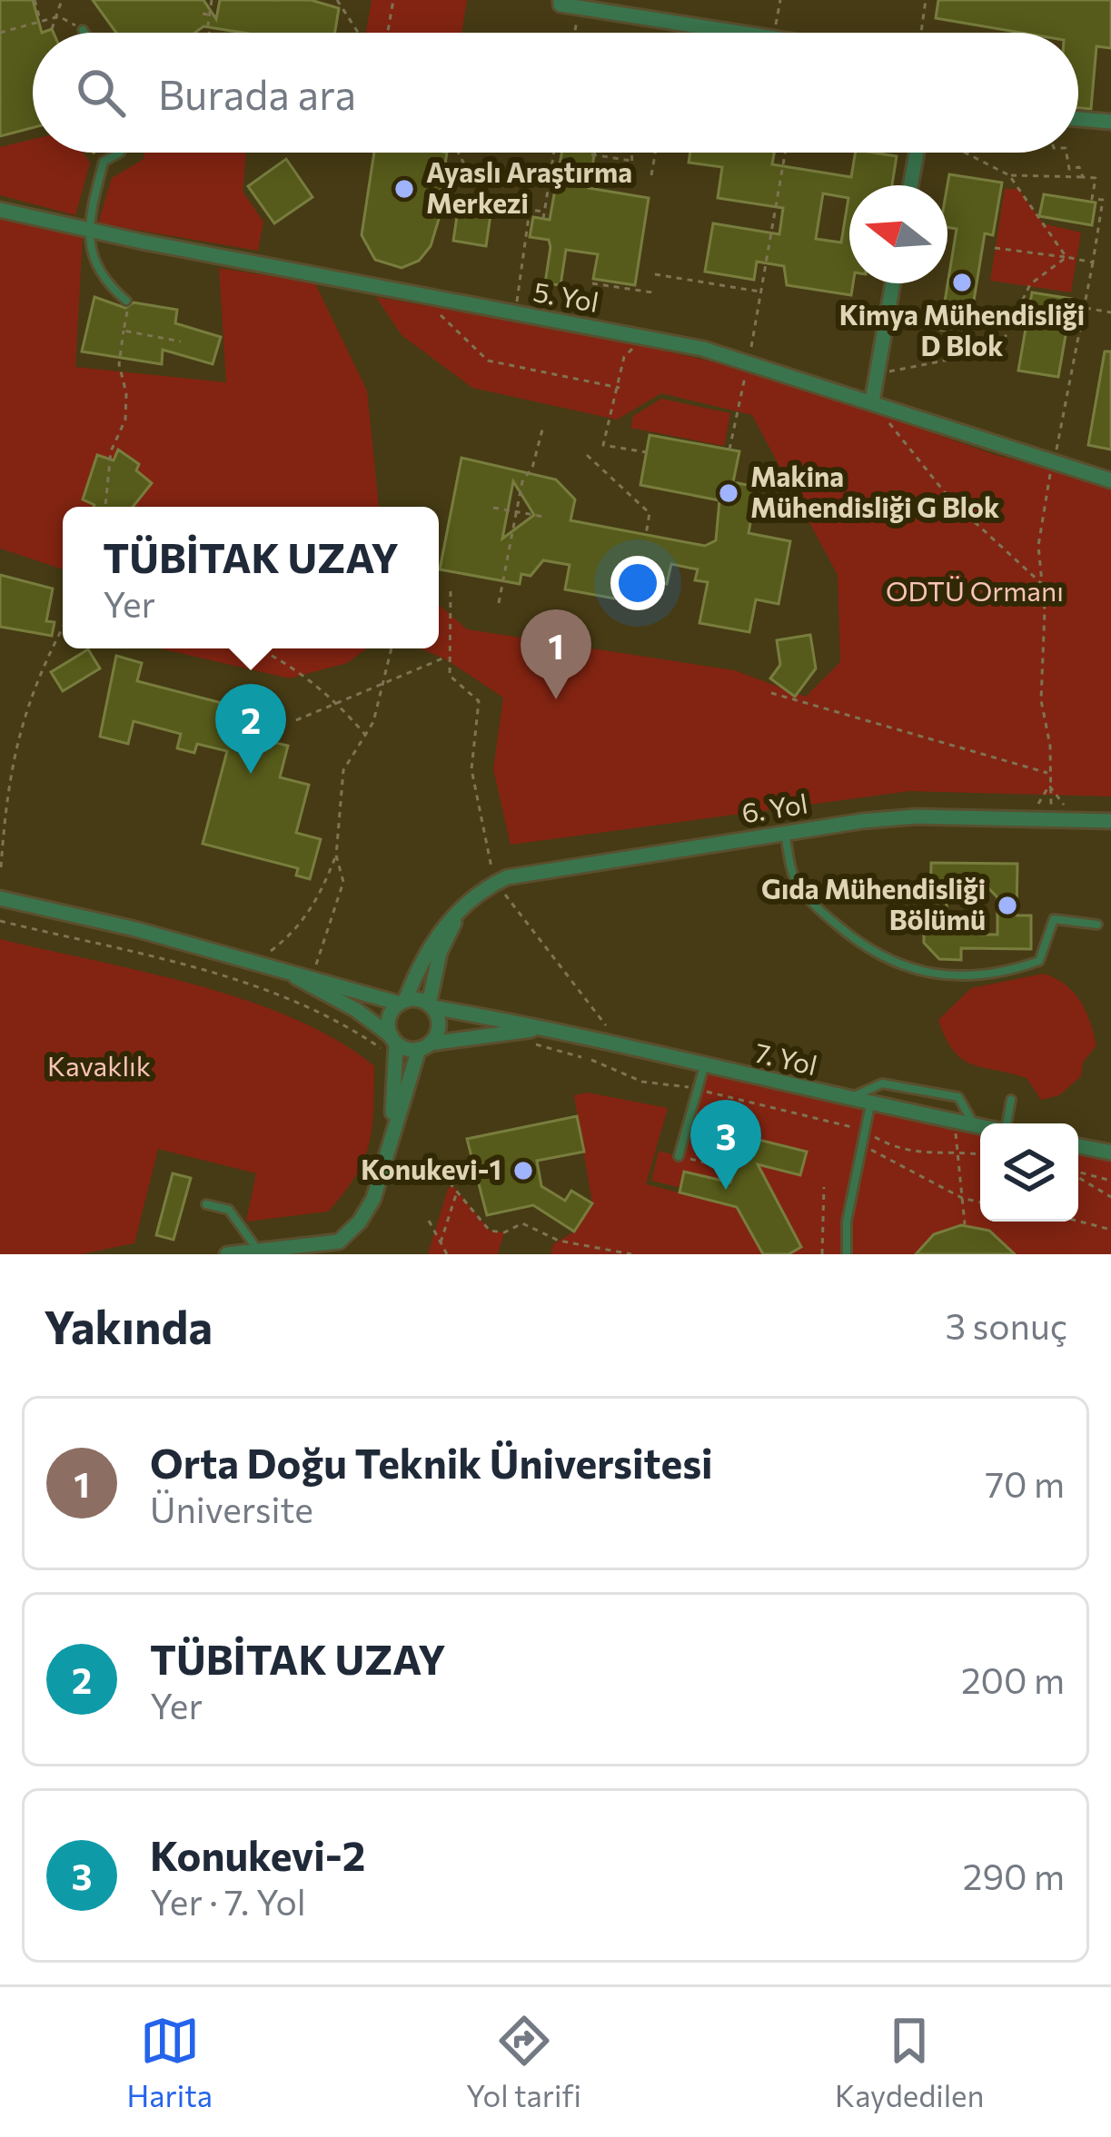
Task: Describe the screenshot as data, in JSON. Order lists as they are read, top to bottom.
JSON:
{
  "streets": {
    "street": ["5. Yol", "6. Yol", "7. Yol"]
  },
  "crossings": [
    ["6. Yol", "7. Yol"]
  ],
  "parks": ["ODTÜ Ormanı", "Kavaklık"],
  "places": [
    "Ayaslı Araştırma Merkezi",
    "Kimya Mühendisliği D Blok",
    "Makina Mühendisliği G Blok",
    "Gıda Mühendisliği Bölümü",
    "Konukevi-1"
  ],
  "north": "left",
  "page": {
    "search": "Burada ara",
    "popup": ["TÜBİTAK UZAY", "Yer"],
    "pins": ["1", "2", "3"],
    "heading": ["Yakında", "3 sonuç"],
    "list": [
      {
        "mark": "1",
        "name": "Orta Doğu Teknik Üniversitesi",
        "note": "Üniversite",
        "value": "70 m"
      },
      {
        "mark": "2",
        "name": "TÜBİTAK UZAY",
        "note": "Yer",
        "value": "200 m"
      },
      {
        "mark": "3",
        "name": "Konukevi-2",
        "note": "Yer · 7. Yol",
        "value": "290 m"
      }
    ],
    "nav": ["Harita", "Yol tarifi", "Kaydedilen"]
  }
}
